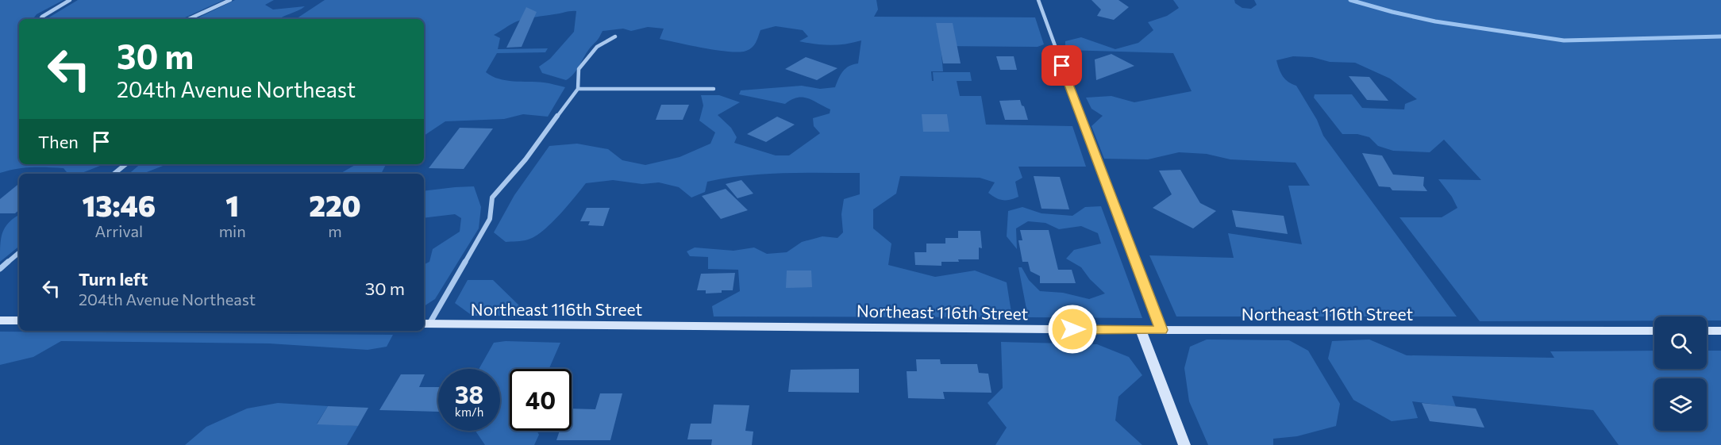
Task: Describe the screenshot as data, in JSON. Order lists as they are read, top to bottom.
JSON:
{
  "streets": {
    "street": ["Northeast 116th Street"]
  },
  "page": {
    "turn": ["30 m", "204th Avenue Northeast"],
    "then": "Then",
    "eta": [
      "13:46",
      "Arrival",
      "1",
      "min",
      "220",
      "m"
    ],
    "list": [
      {
        "name": "Turn left",
        "note": "204th Avenue Northeast",
        "value": "30 m"
      }
    ],
    "speed": "38 km/h",
    "limit": "40"
  }
}
